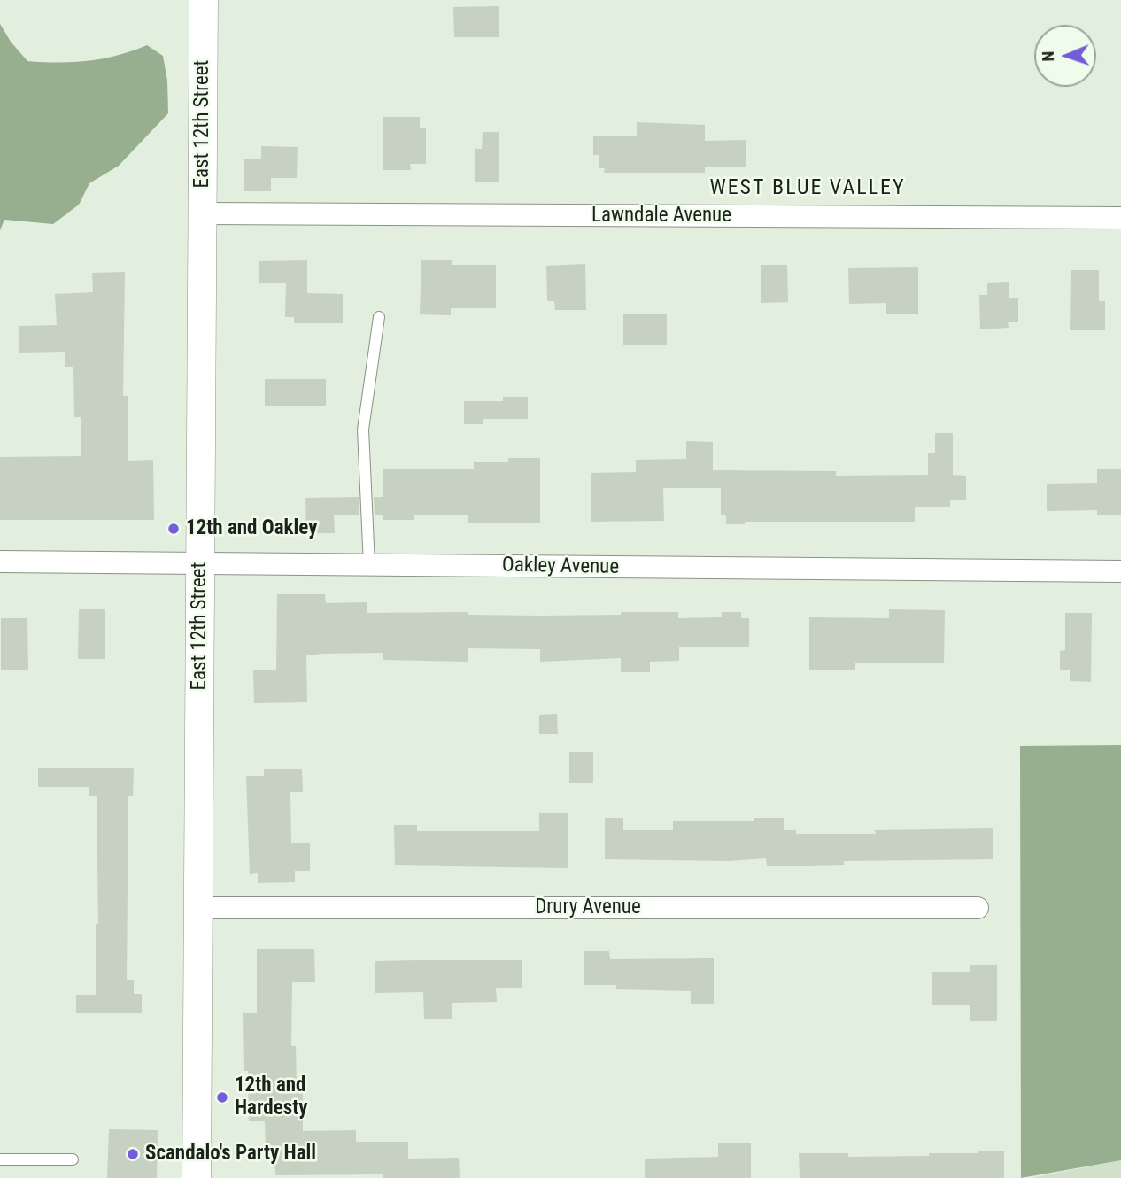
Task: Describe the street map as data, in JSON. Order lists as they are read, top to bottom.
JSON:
{
  "streets": {
    "street": [
      "East 12th Street",
      "Lawndale Avenue",
      "Oakley Avenue",
      "Drury Avenue"
    ]
  },
  "crossings": [
    ["East 12th Street", "Lawndale Avenue"],
    ["East 12th Street", "Oakley Avenue"],
    ["East 12th Street", "Drury Avenue"]
  ],
  "districts": ["WEST BLUE VALLEY"],
  "places": ["12th and Oakley", "12th and Hardesty", "Scandalo's Party Hall"],
  "north": "left"
}
